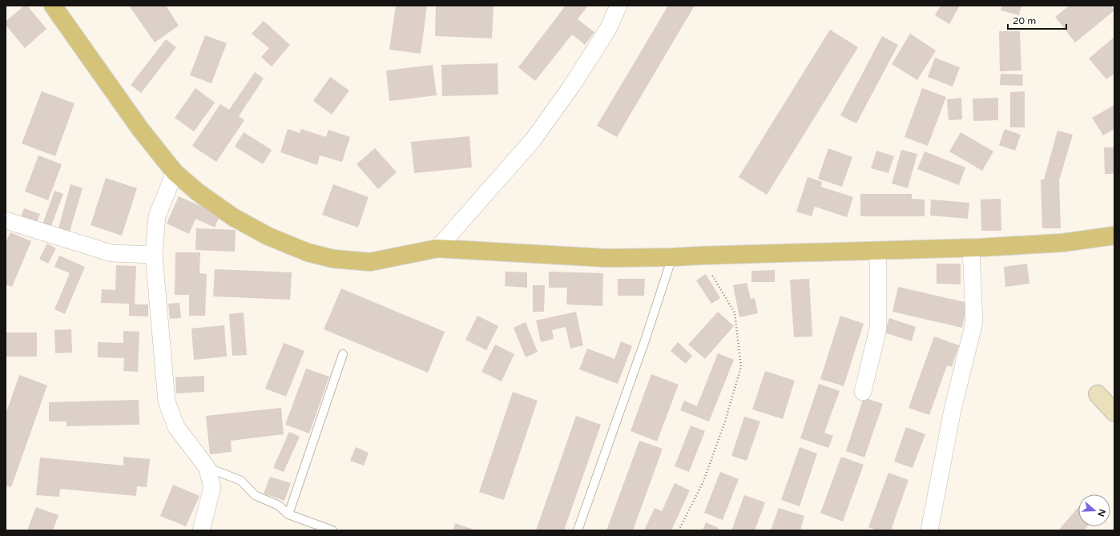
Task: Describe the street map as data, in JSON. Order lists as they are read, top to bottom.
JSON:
{
  "scale_bar": "20 m",
  "north": "right"
}
